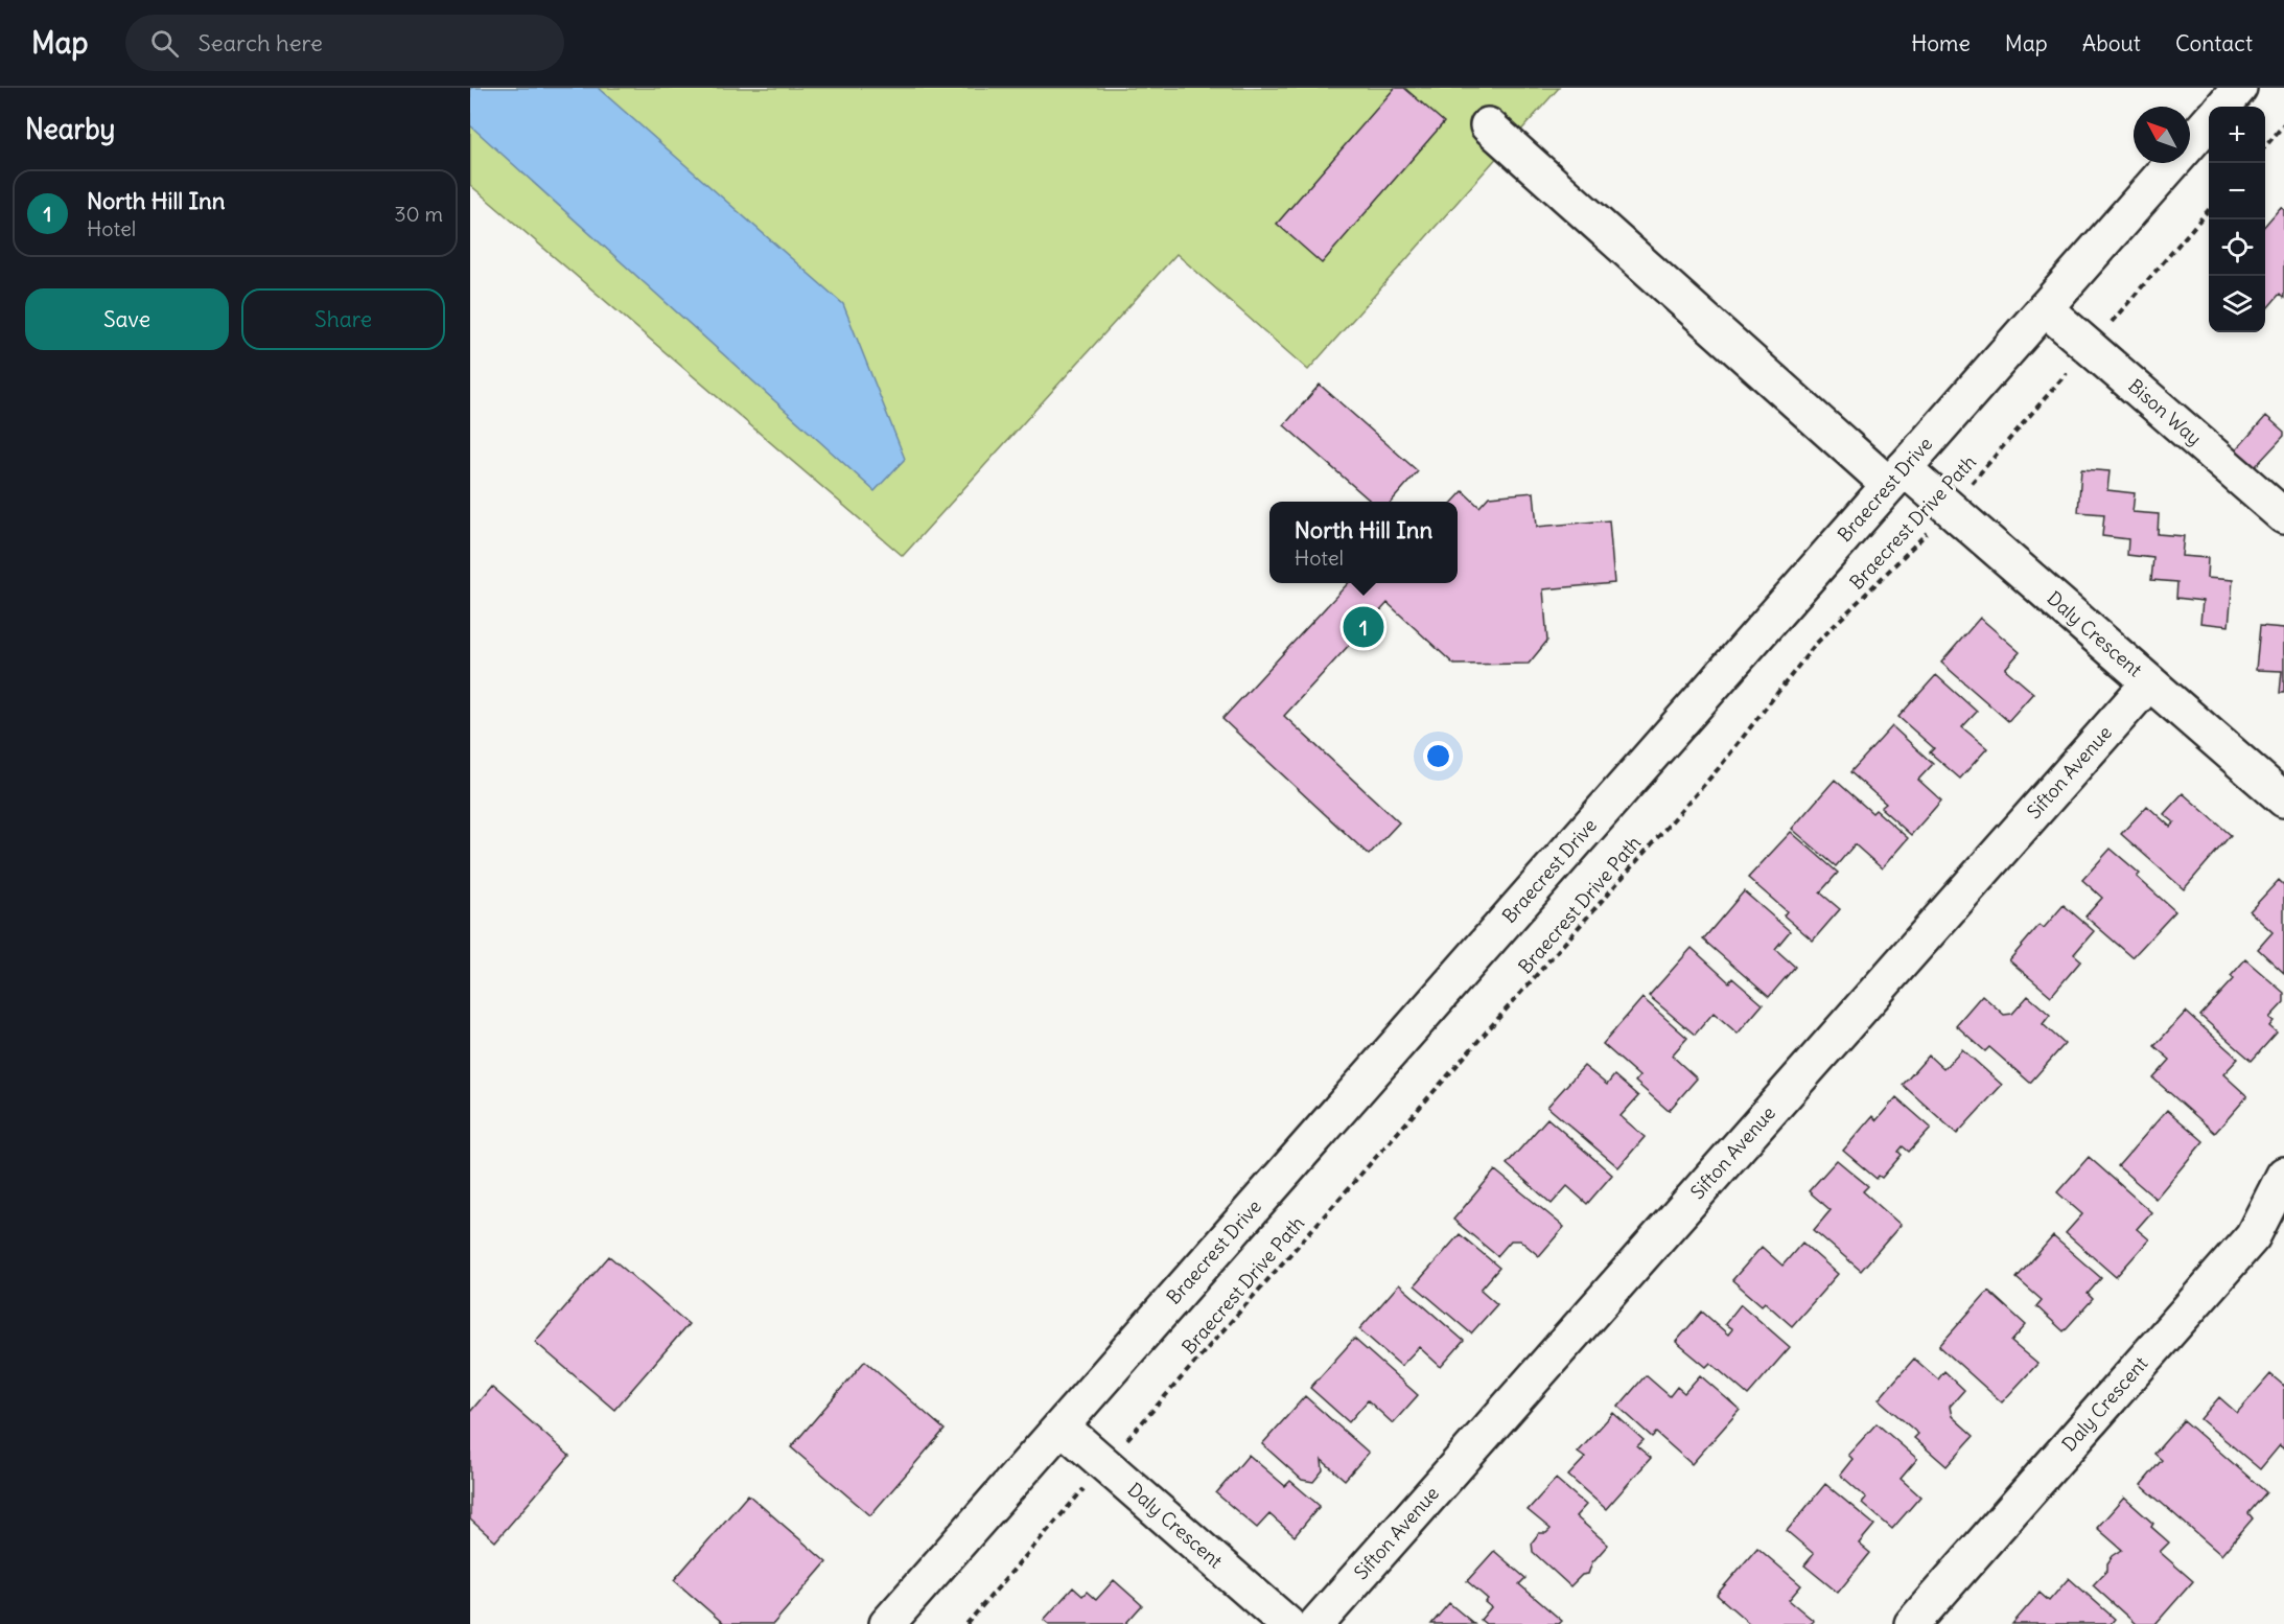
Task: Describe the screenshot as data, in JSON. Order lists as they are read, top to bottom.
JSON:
{
  "streets": {
    "street": [
      "Bison Way",
      "Braecrest Drive",
      "Daly Crescent",
      "Sifton Avenue"
    ],
    "path": ["Braecrest Drive Path"]
  },
  "crossings": [
    ["Bison Way", "Braecrest Drive"],
    ["Bison Way", "Braecrest Drive Path"],
    ["Braecrest Drive", "Daly Crescent"],
    ["Braecrest Drive Path", "Daly Crescent"],
    ["Daly Crescent", "Sifton Avenue"]
  ],
  "north": "top left",
  "page": {
    "header": "Map",
    "search": "Search here",
    "nav": [
      "Home",
      "Map",
      "About",
      "Contact"
    ],
    "heading": "Nearby",
    "map_buttons": ["+", "−"],
    "list": [
      {
        "mark": "1",
        "name": "North Hill Inn",
        "note": "Hotel",
        "value": "30 m"
      }
    ],
    "buttons": ["Save", "Share"],
    "popup": ["North Hill Inn", "Hotel"],
    "pins": "1"
  }
}
